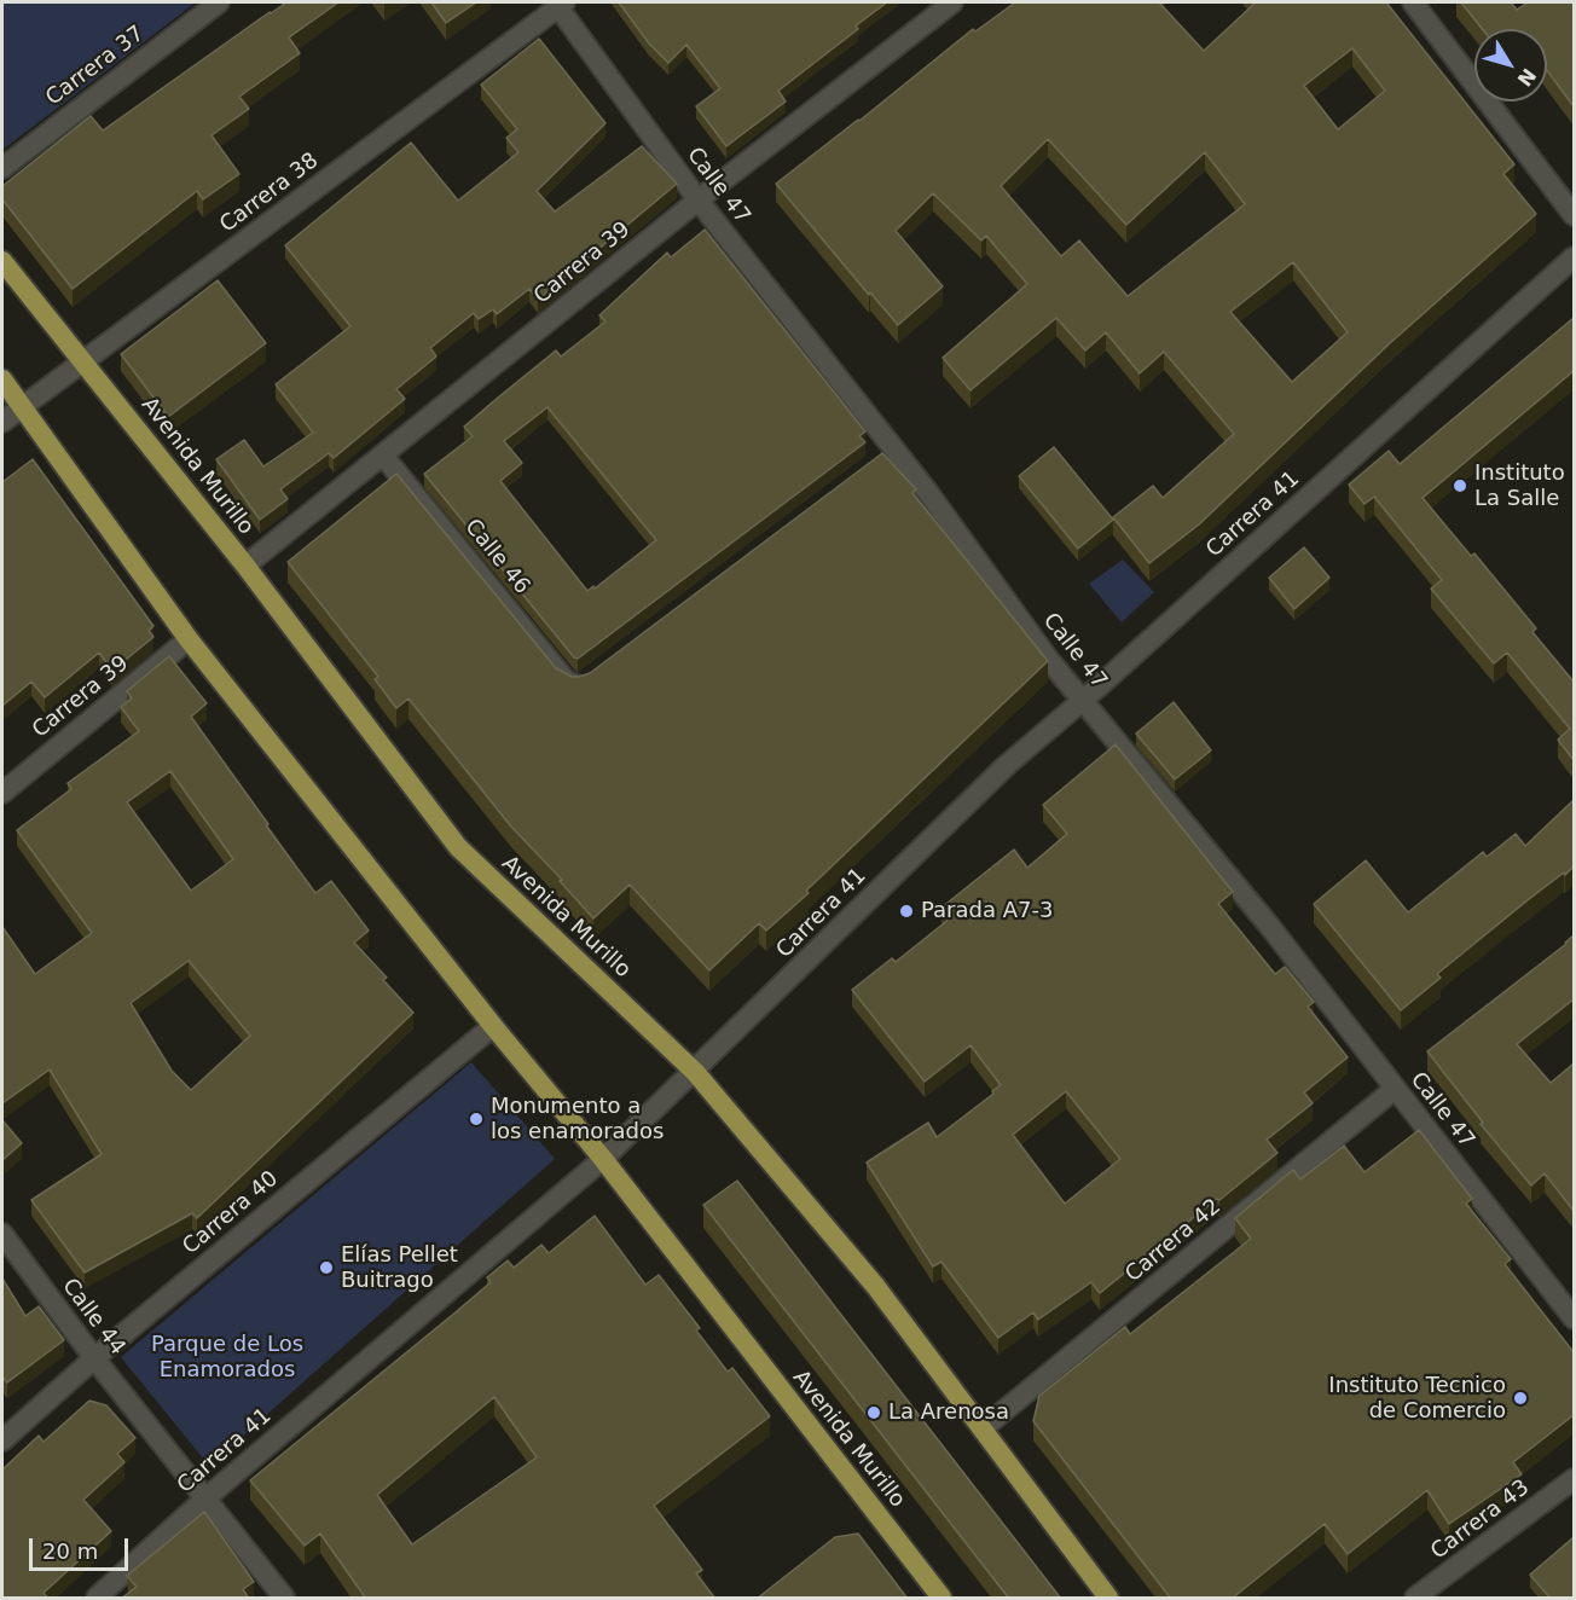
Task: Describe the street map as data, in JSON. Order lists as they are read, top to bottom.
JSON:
{
  "streets": {
    "main road": ["Avenida Murillo"],
    "street": [
      "Carrera 37",
      "Calle 47",
      "Carrera 38",
      "Carrera 39",
      "Carrera 41",
      "Calle 46",
      "Carrera 40",
      "Carrera 42",
      "Calle 44",
      "Carrera 43"
    ]
  },
  "crossings": [
    ["Calle 47", "Carrera 38"],
    ["Calle 47", "Carrera 39"],
    ["Calle 47", "Carrera 41"],
    ["Calle 47", "Carrera 42"],
    ["Carrera 38", "Avenida Murillo"],
    ["Carrera 39", "Avenida Murillo"],
    ["Carrera 39", "Calle 46"],
    ["Avenida Murillo", "Carrera 41"],
    ["Avenida Murillo", "Carrera 40"],
    ["Avenida Murillo", "Carrera 42"],
    ["Carrera 41", "Calle 44"],
    ["Carrera 40", "Calle 44"]
  ],
  "parks": ["Parque de Los Enamorados"],
  "places": [
    "Instituto La Salle",
    "Parada A7-3",
    "Monumento a los enamorados",
    "Elías Pellet Buitrago",
    "Instituto Tecnico de Comercio",
    "La Arenosa"
  ],
  "scale_bar": "20 m",
  "north": "bottom right"
}
